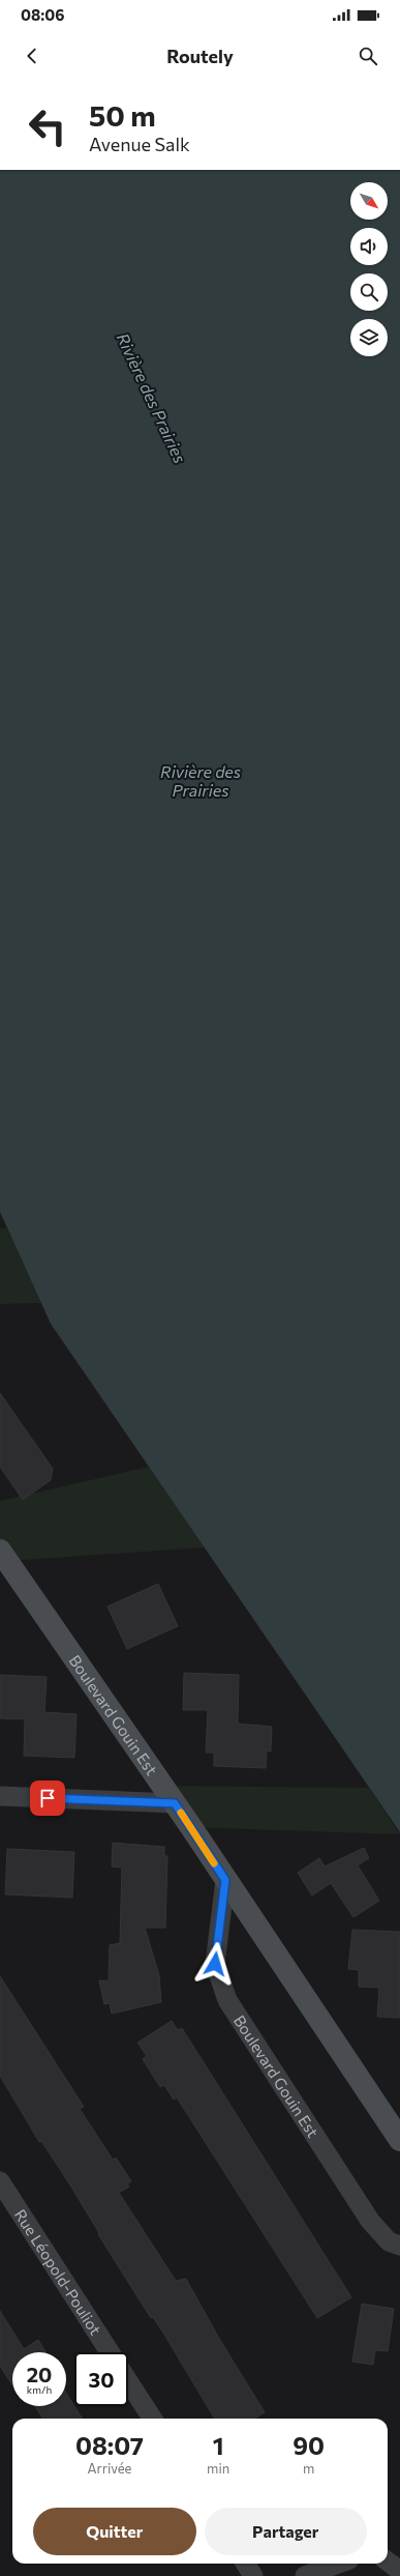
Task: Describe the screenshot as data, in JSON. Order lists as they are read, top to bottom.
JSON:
{
  "streets": {
    "street": ["Boulevard Gouin Est", "Rue Léopold-Pouliot"]
  },
  "water": ["Rivière des Prairies"],
  "north": "bottom right",
  "page": {
    "status": "08:06",
    "header": "Routely",
    "turn": ["50 m", "Avenue Salk"],
    "speed": "20 km/h",
    "limit": "30",
    "eta": [
      "08:07",
      "Arrivée",
      "1",
      "min",
      "90",
      "m"
    ],
    "buttons": ["Quitter", "Partager"]
  }
}
